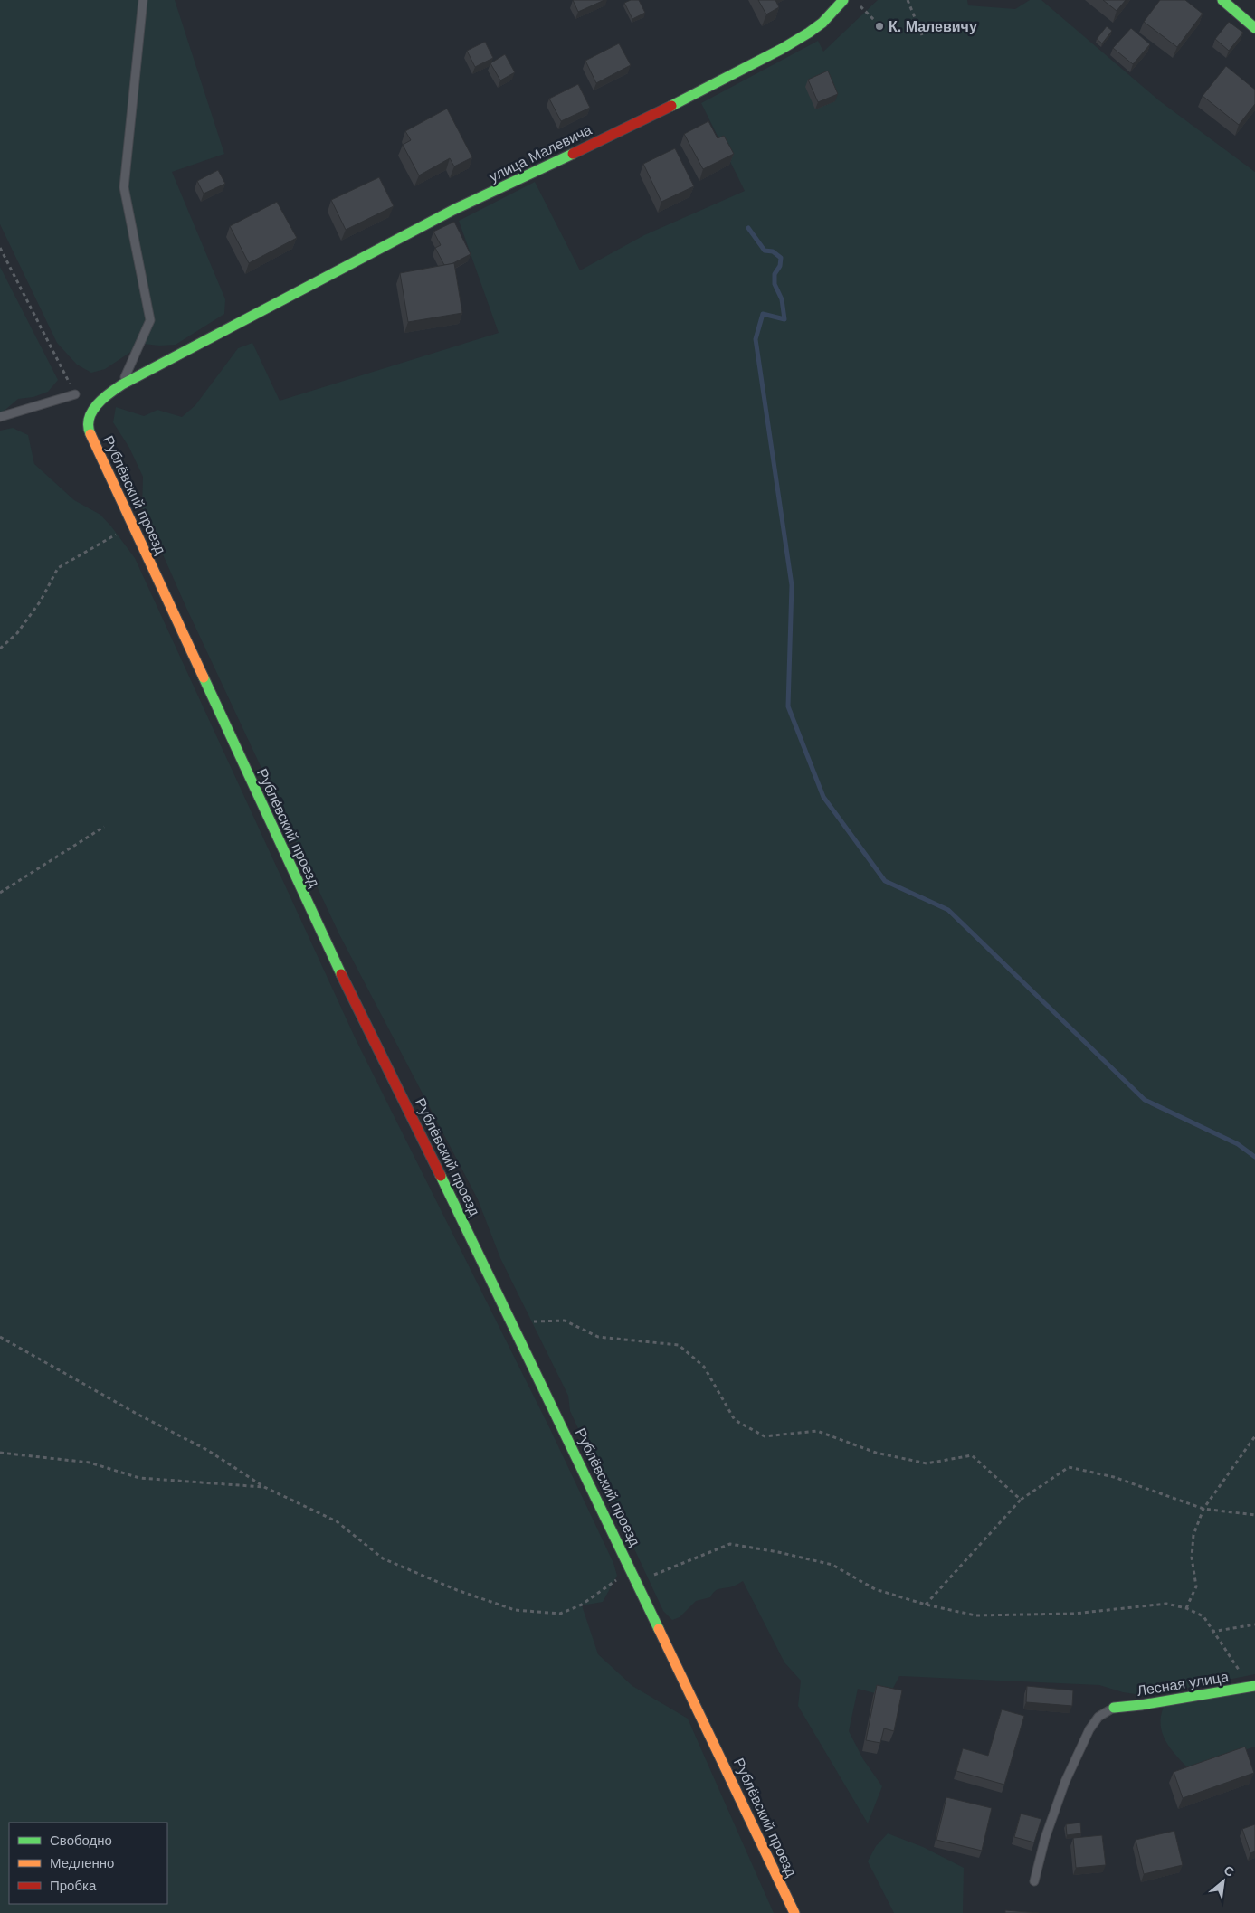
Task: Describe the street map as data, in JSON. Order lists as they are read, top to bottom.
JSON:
{
  "streets": {
    "street": ["улица Малевича", "Рублёвский проезд", "Лесная улица"]
  },
  "crossings": [
    ["улица Малевича", "Рублёвский проезд"]
  ],
  "places": ["К. Малевичу"],
  "legend": ["Свободно", "Медленно", "Пробка"],
  "north": "top right"
}
